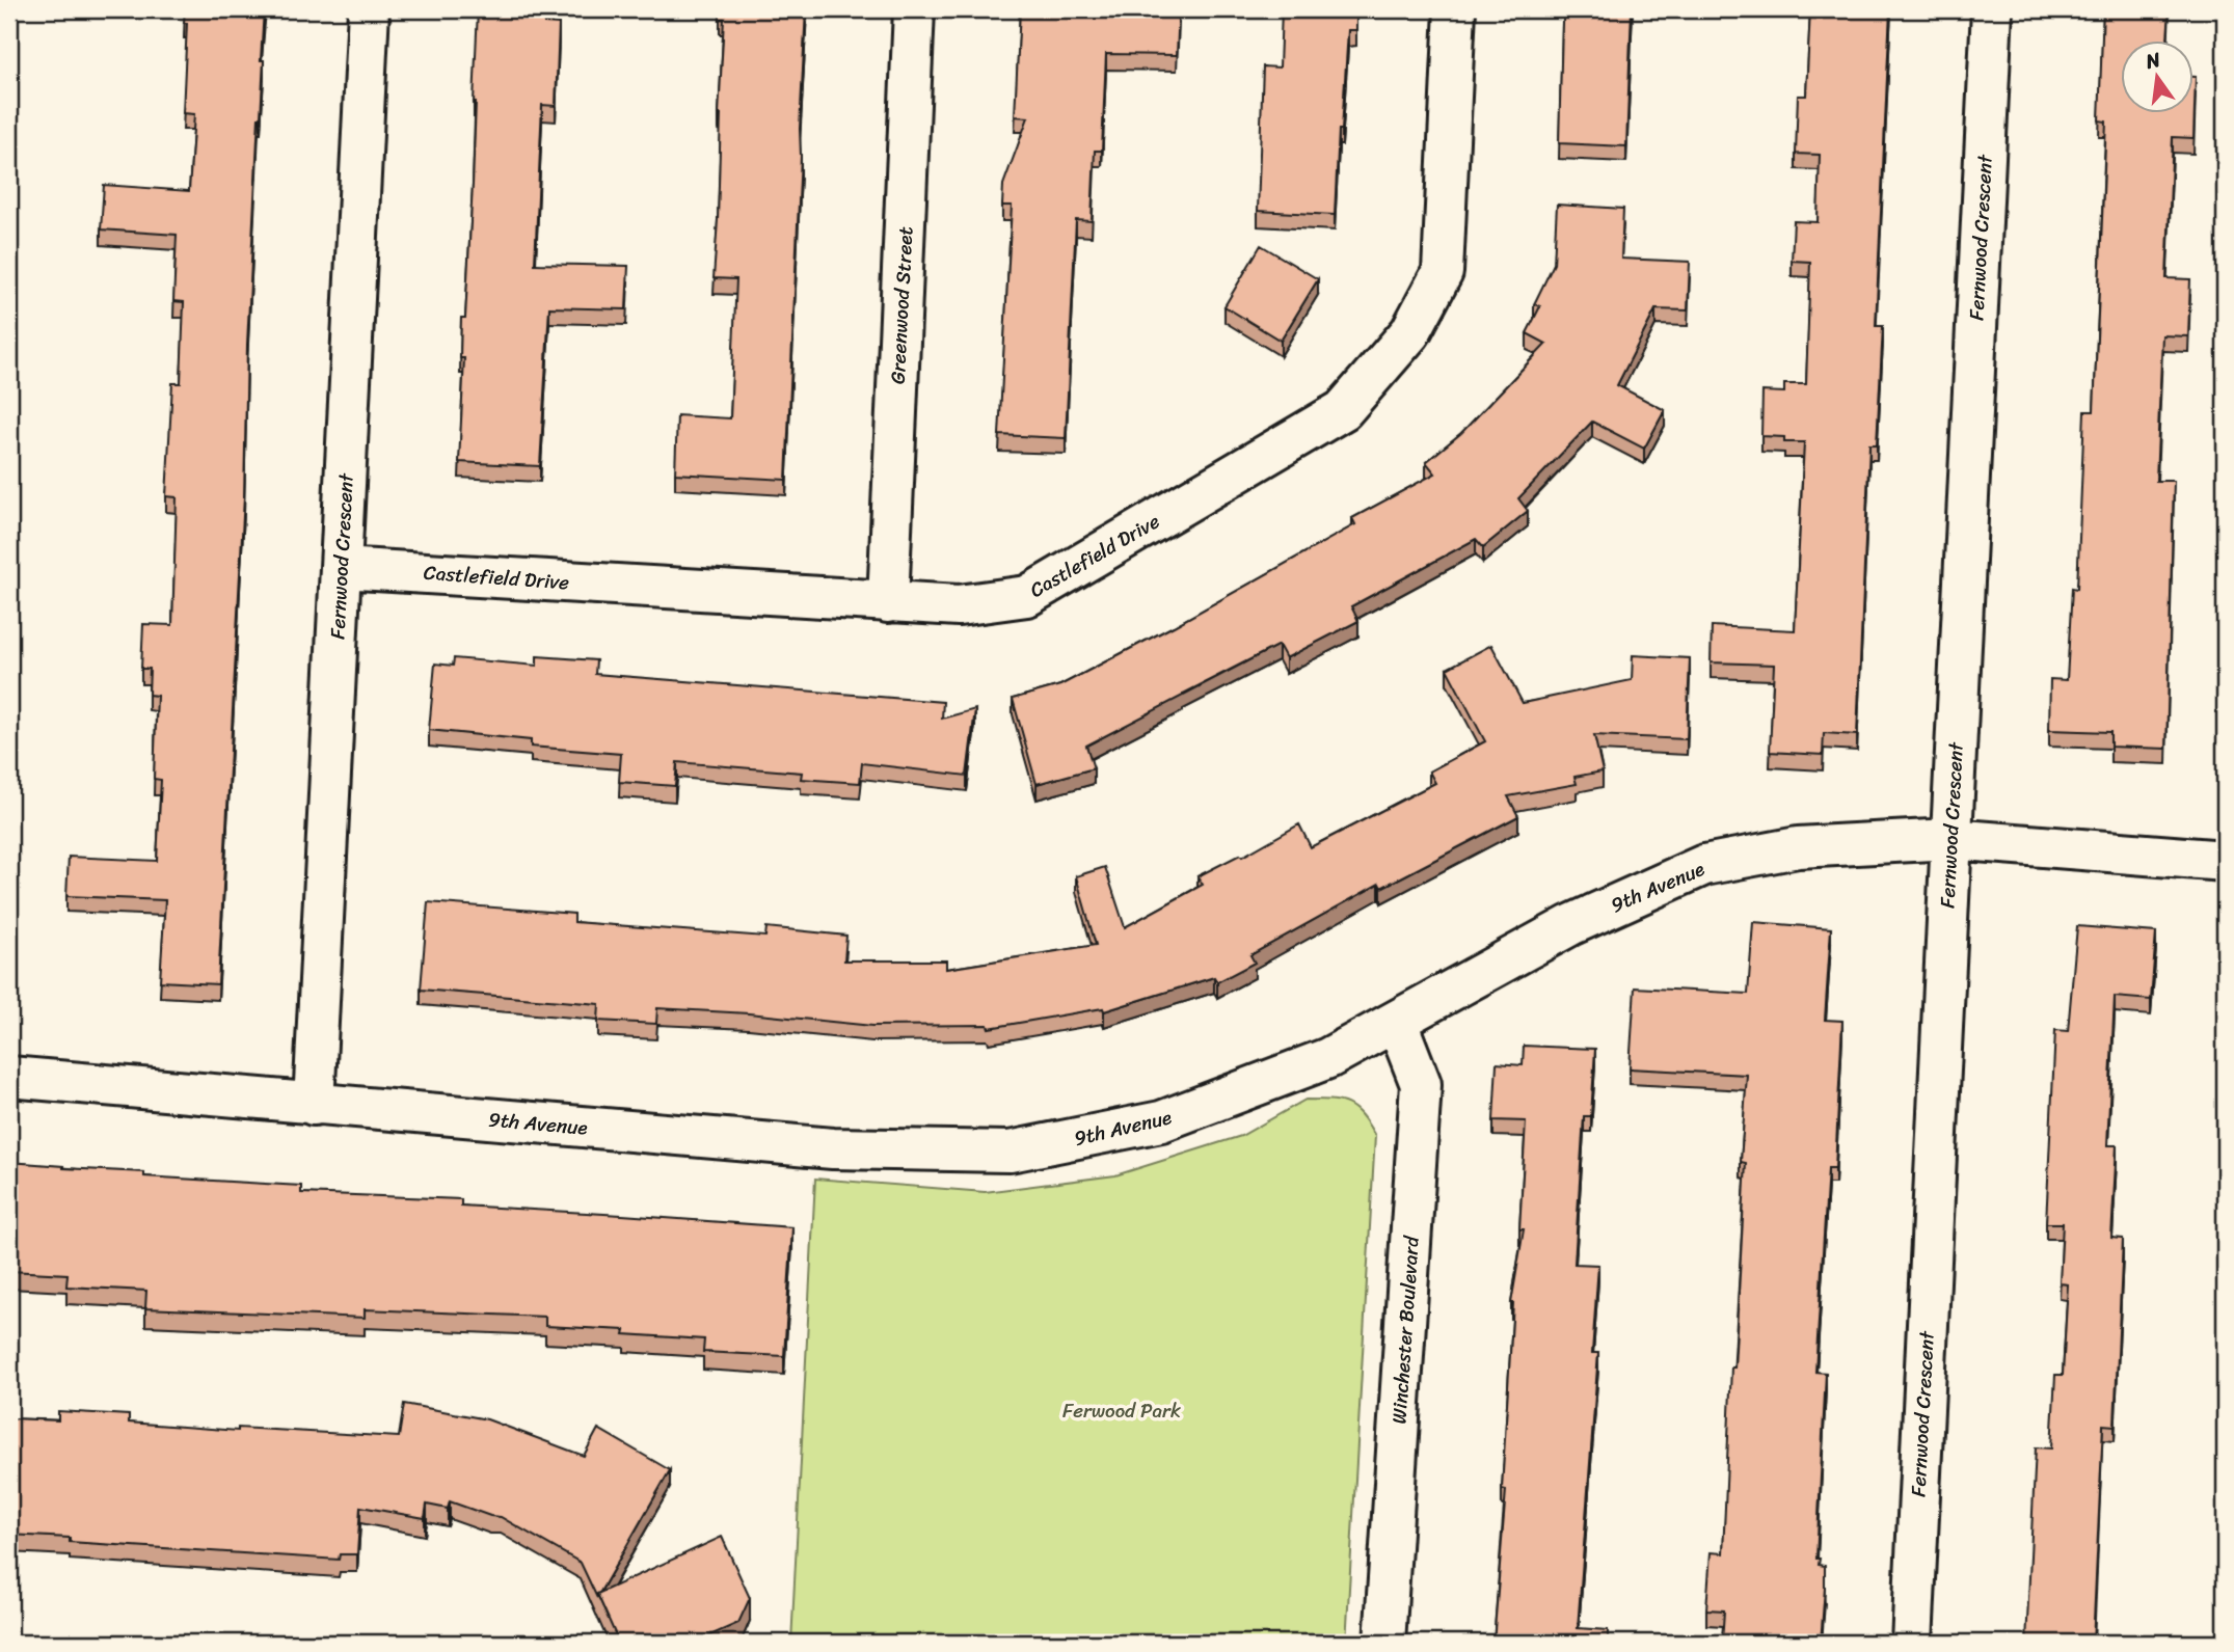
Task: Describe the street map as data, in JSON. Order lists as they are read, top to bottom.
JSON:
{
  "streets": {
    "street": [
      "Fernwood Crescent",
      "Greenwood Street",
      "Castlefield Drive",
      "9th Avenue",
      "Winchester Boulevard"
    ]
  },
  "crossings": [
    ["Fernwood Crescent", "Castlefield Drive"],
    ["Fernwood Crescent", "9th Avenue"],
    ["Greenwood Street", "Castlefield Drive"],
    ["9th Avenue", "Winchester Boulevard"]
  ],
  "parks": ["Ferwood Park"],
  "north": "top"
}
